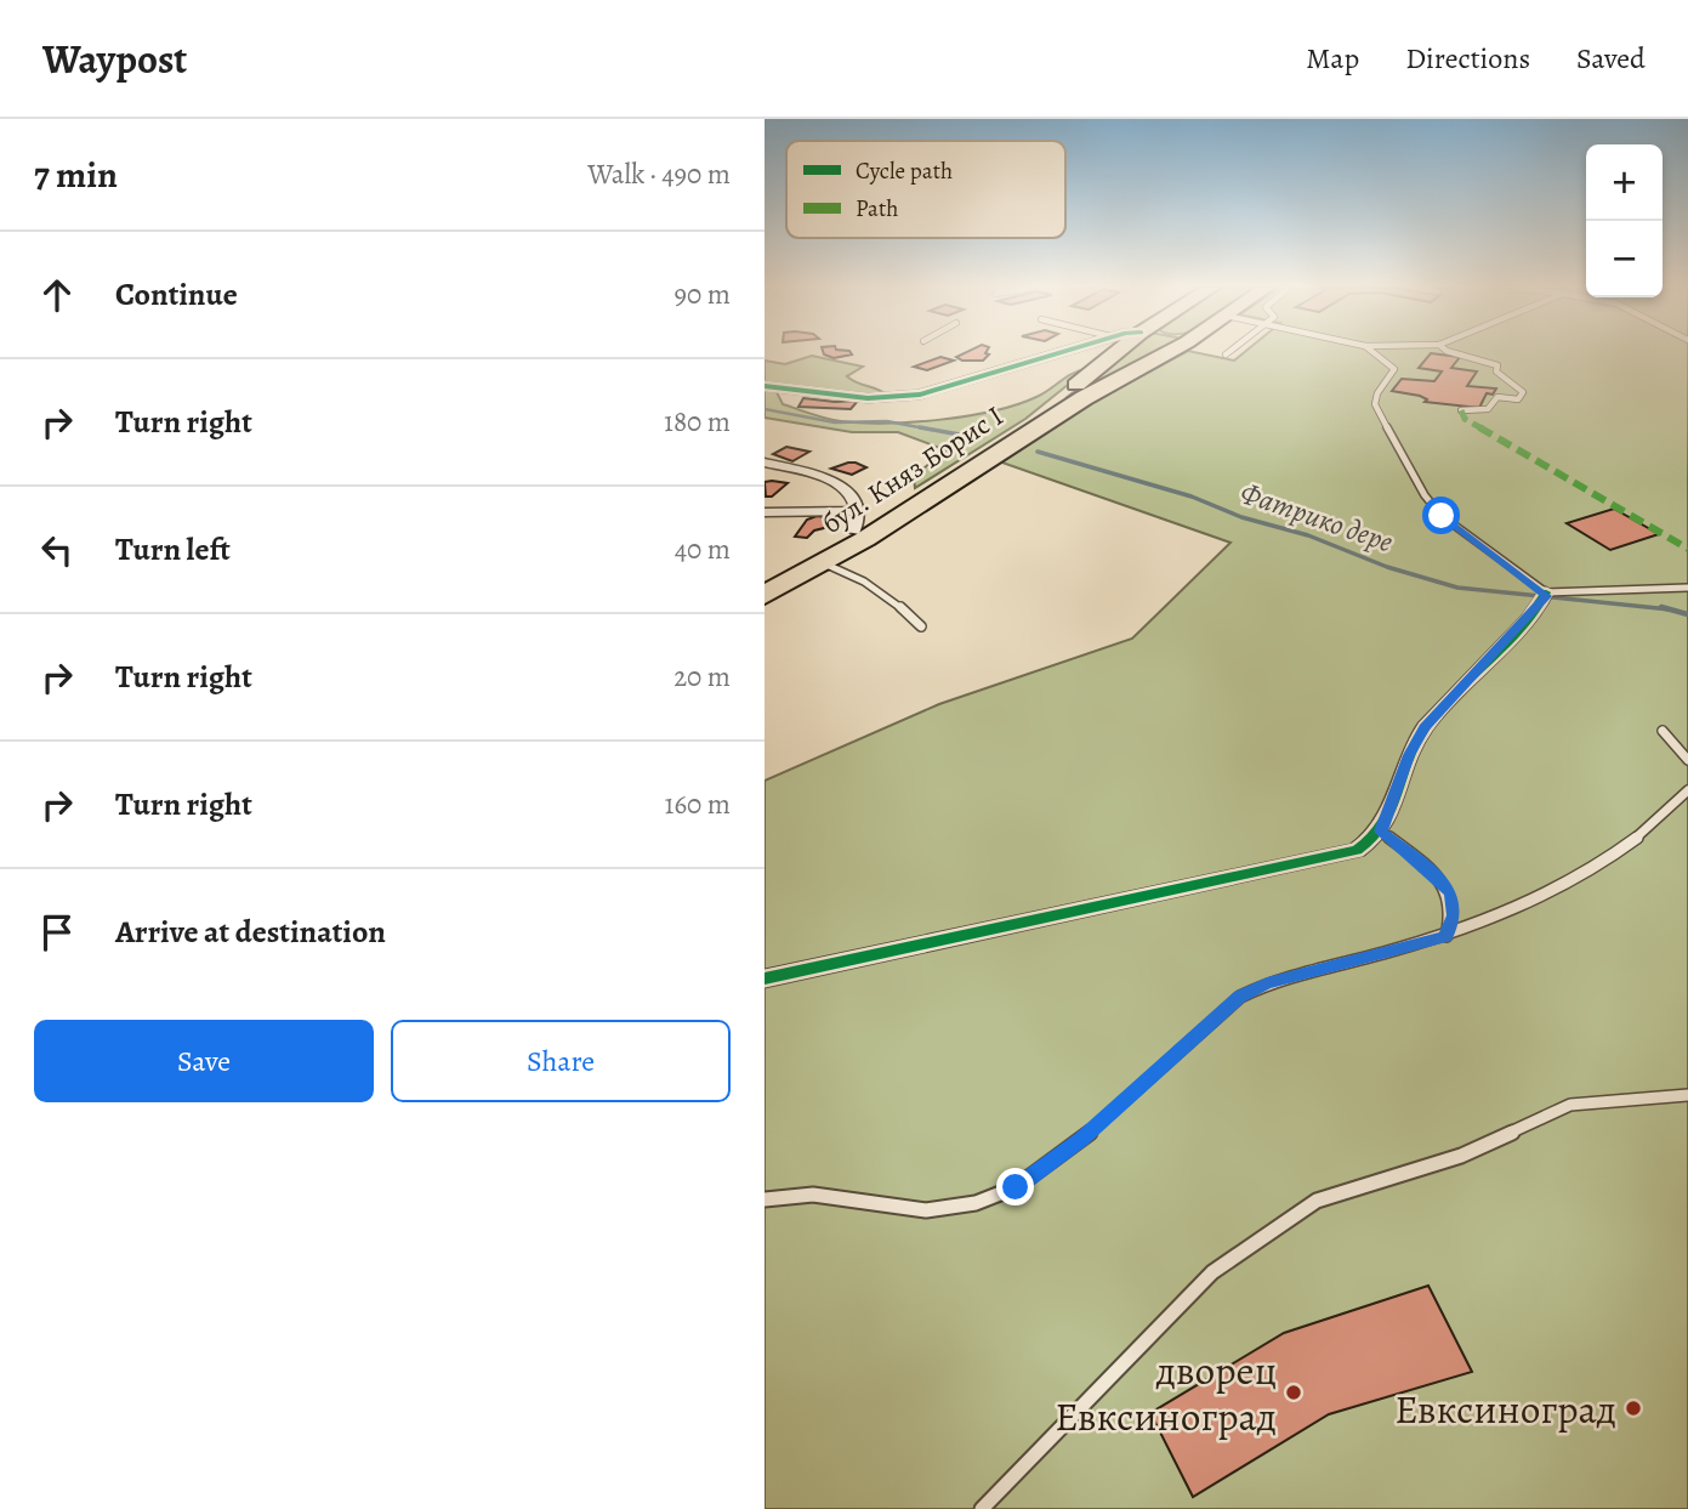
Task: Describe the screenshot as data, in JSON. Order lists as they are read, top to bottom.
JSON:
{
  "streets": {
    "highway": ["бул. Княз Борис I"]
  },
  "water": ["Фатрико дере"],
  "places": ["дворец Евксиноград", "Евксиноград"],
  "legend": ["Cycle path", "Path"],
  "page": {
    "header": "Waypost",
    "nav": ["Map", "Directions", "Saved"],
    "heading": ["7 min", "Walk · 490 m"],
    "map_buttons": ["+", "−"],
    "list": [
      ["Continue", "90 m"],
      ["Turn right", "180 m"],
      ["Turn left", "40 m"],
      ["Turn right", "20 m"],
      ["Turn right", "160 m"],
      "Arrive at destination"
    ],
    "buttons": ["Save", "Share"]
  }
}
